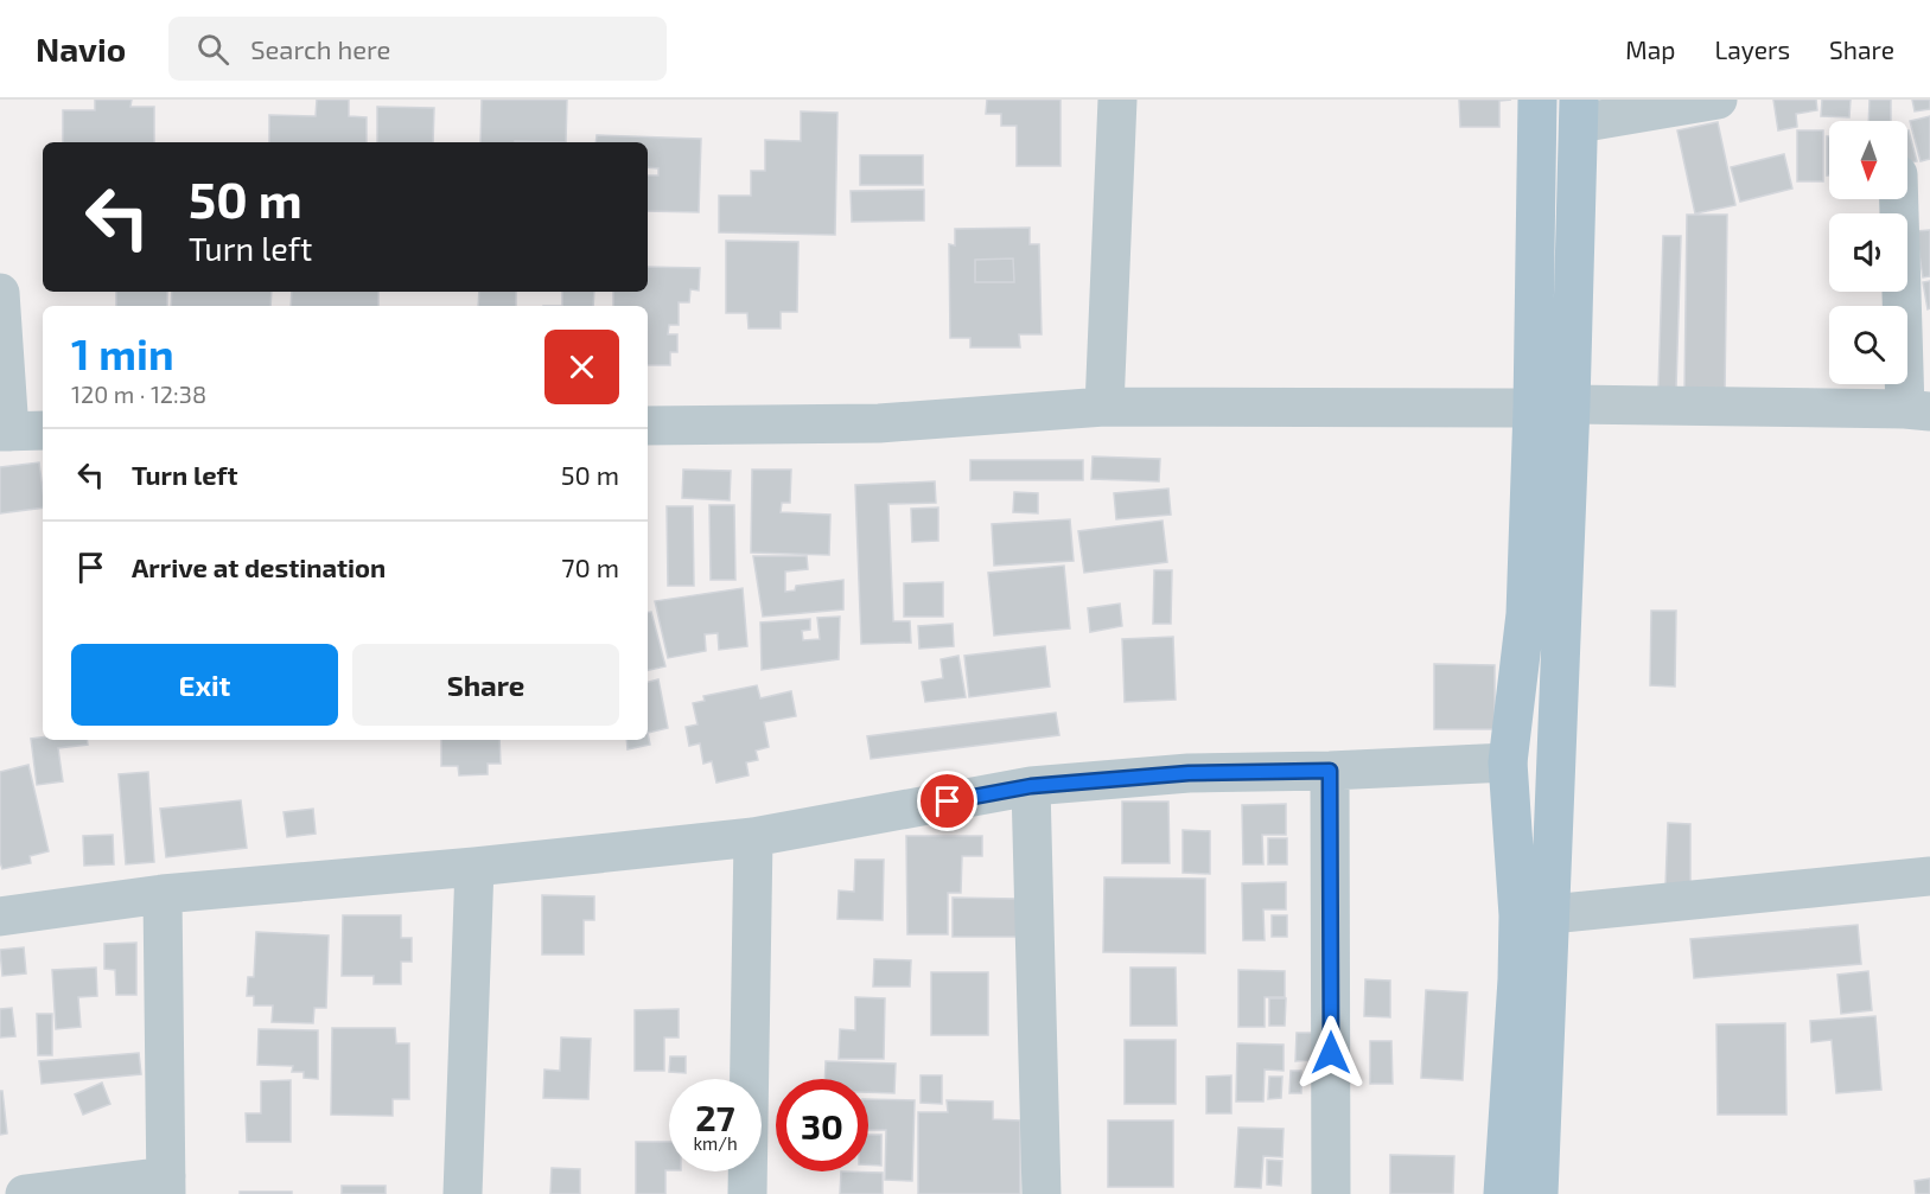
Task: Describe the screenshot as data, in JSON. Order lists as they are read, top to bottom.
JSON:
{
  "north": "bottom",
  "page": {
    "header": "Navio",
    "search": "Search here",
    "nav": ["Map", "Layers", "Share"],
    "turn": ["50 m", "Turn left"],
    "heading": ["1 min", "120 m · 12:38"],
    "list": [
      {
        "name": "Turn left",
        "value": "50 m"
      },
      {
        "name": "Arrive at destination",
        "value": "70 m"
      }
    ],
    "buttons": ["Exit", "Share"],
    "speed": "27 km/h",
    "limit": "30"
  }
}
